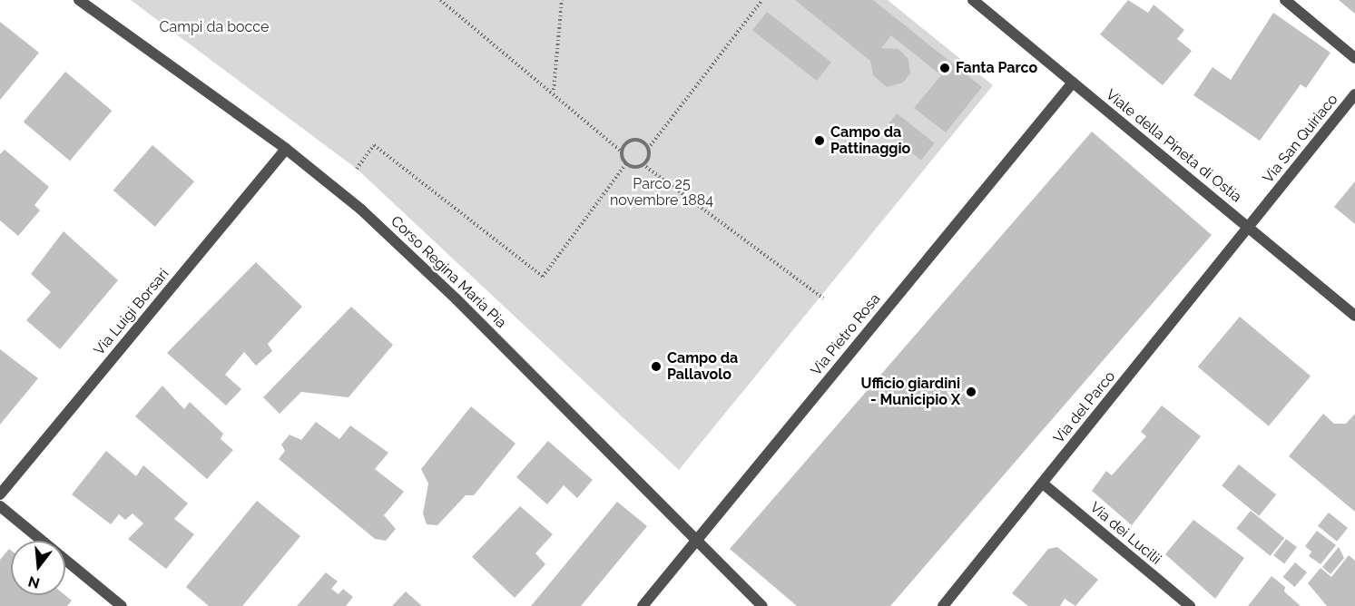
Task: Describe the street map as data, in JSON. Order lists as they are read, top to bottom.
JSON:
{
  "streets": {
    "street": [
      "Via San Quiriaco",
      "Viale della Pineta di Ostia",
      "Corso Regina Maria Pia",
      "Via Luigi Borsari",
      "Via Pietro Rosa",
      "Via del Parco",
      "Via dei Lucilii"
    ]
  },
  "crossings": [
    ["Via San Quiriaco", "Viale della Pineta di Ostia"],
    ["Via San Quiriaco", "Via del Parco"],
    ["Viale della Pineta di Ostia", "Via Pietro Rosa"],
    ["Viale della Pineta di Ostia", "Via del Parco"],
    ["Corso Regina Maria Pia", "Via Luigi Borsari"],
    ["Corso Regina Maria Pia", "Via Pietro Rosa"],
    ["Via del Parco", "Via dei Lucilii"]
  ],
  "parks": ["Campi da bocce", "Parco 25 novembre 1884"],
  "places": [
    "Fanta Parco",
    "Campo da Pattinaggio",
    "Campo da Pallavolo",
    "Ufficio giardini - Municipio X"
  ],
  "north": "bottom"
}
